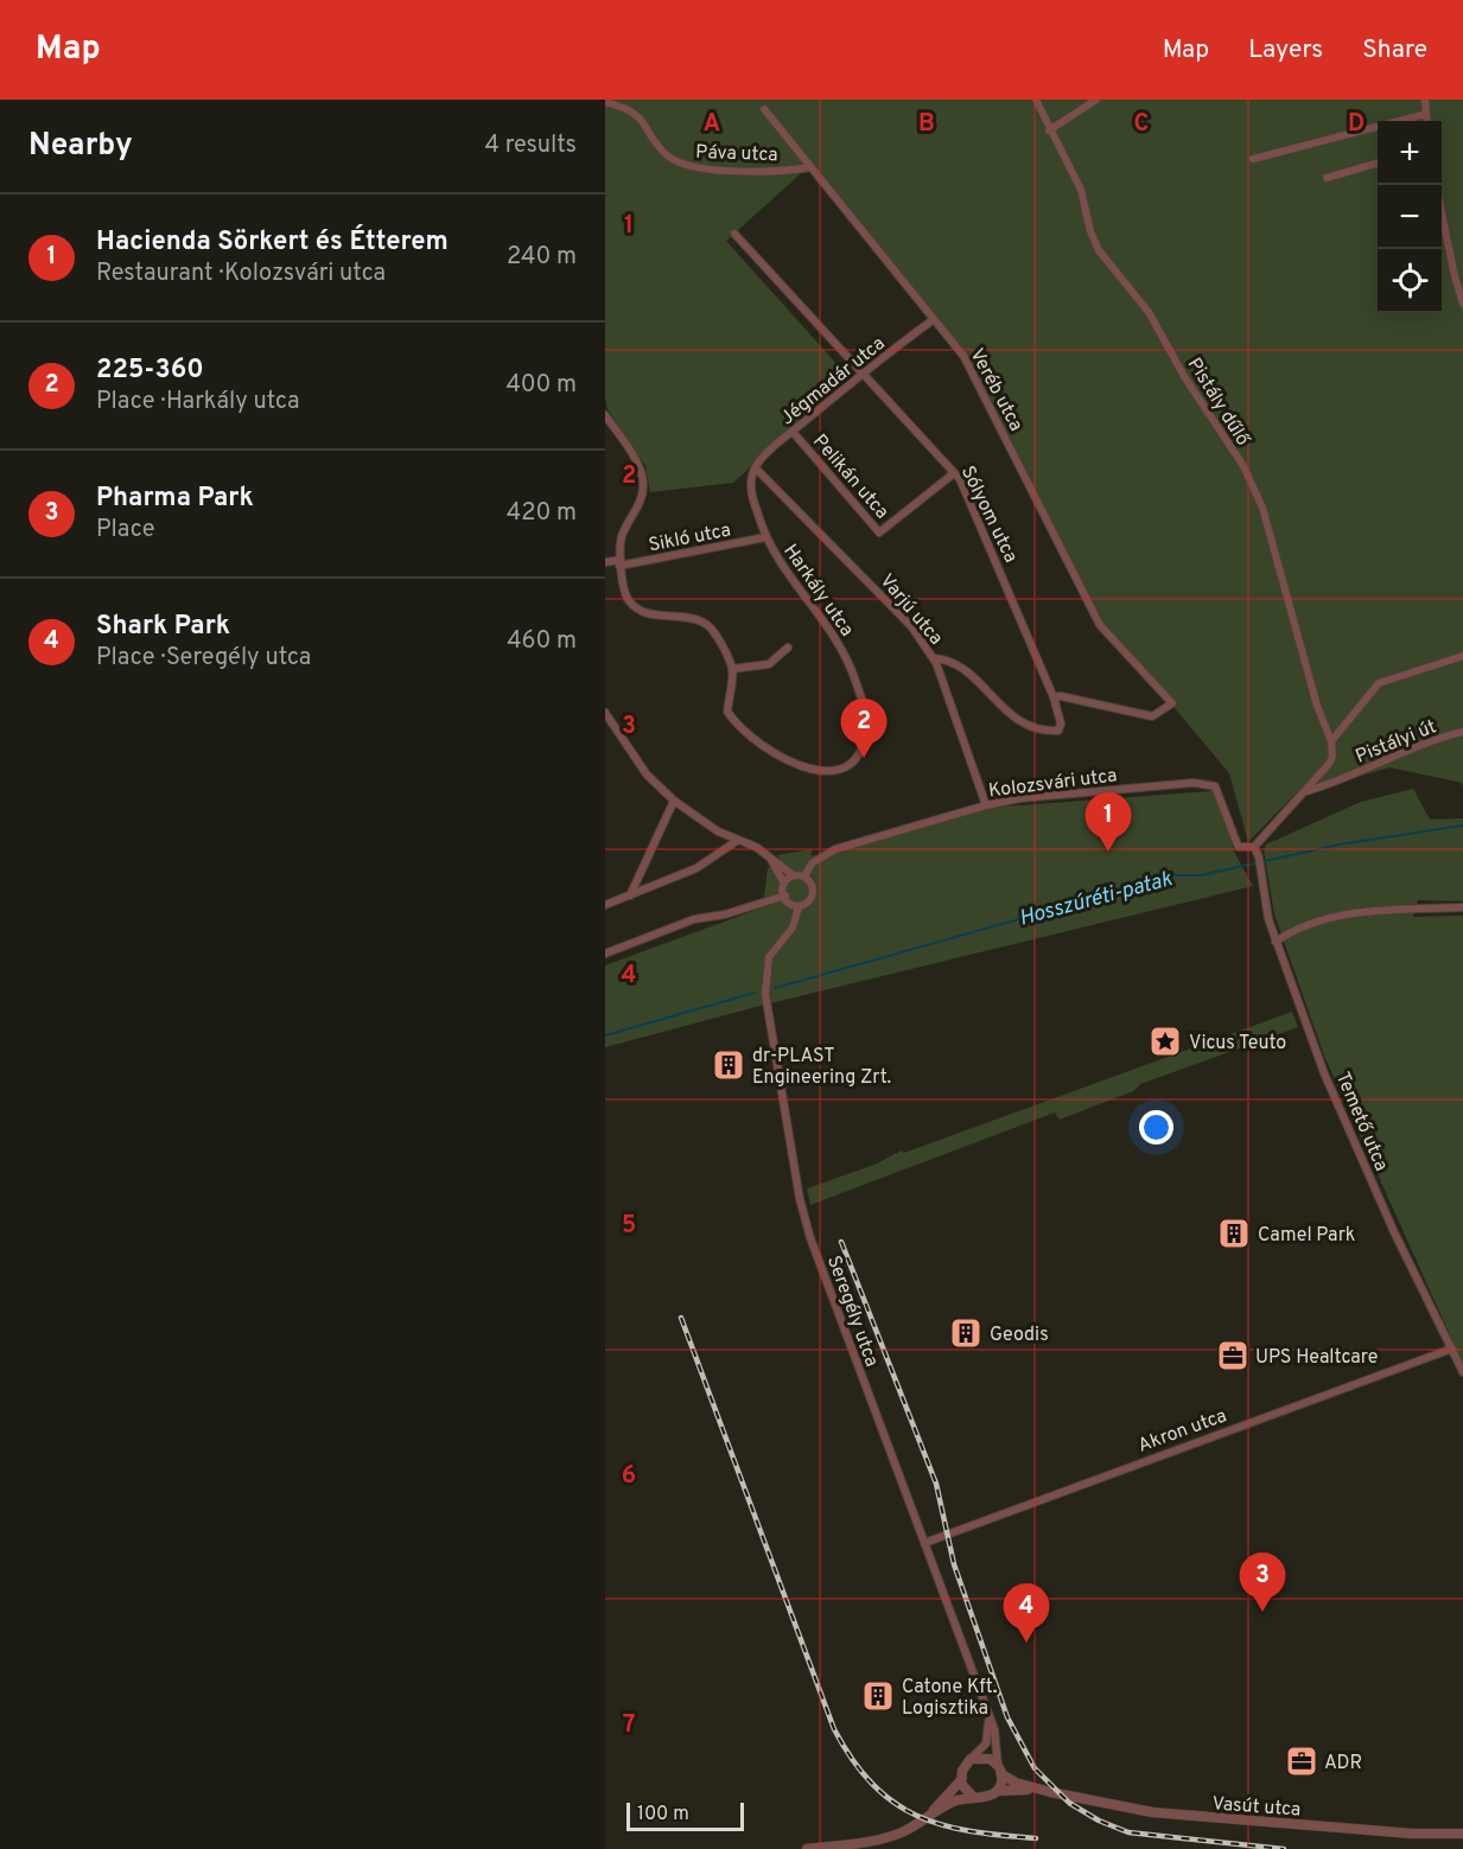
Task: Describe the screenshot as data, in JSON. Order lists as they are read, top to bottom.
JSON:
{
  "streets": {
    "street": [
      "Páva utca",
      "Jégmadár utca",
      "Veréb utca",
      "Pistály dűlő",
      "Pelikán utca",
      "Sólyom utca",
      "Sikló utca",
      "Harkály utca",
      "Varjú utca",
      "Pistályi út",
      "Kolozsvári utca",
      "Temető utca",
      "Seregély utca",
      "Akron utca",
      "Vasút utca"
    ]
  },
  "crossings": [
    ["Páva utca", "Veréb utca"],
    ["Jégmadár utca", "Veréb utca"],
    ["Jégmadár utca", "Pelikán utca"],
    ["Jégmadár utca", "Sólyom utca"],
    ["Jégmadár utca", "Varjú utca"],
    ["Veréb utca", "Sólyom utca"],
    ["Pelikán utca", "Sólyom utca"],
    ["Sólyom utca", "Varjú utca"],
    ["Sikló utca", "Harkály utca"],
    ["Varjú utca", "Kolozsvári utca"],
    ["Kolozsvári utca", "Temető utca"],
    ["Kolozsvári utca", "Seregély utca"],
    ["Temető utca", "Akron utca"],
    ["Seregély utca", "Akron utca"],
    ["Seregély utca", "Vasút utca"]
  ],
  "water": ["Hosszúréti-patak"],
  "places": {
    "place": ["Vicus Teuto"],
    "building": [
      "dr-PLAST Engineering Zrt.",
      "Camel Park",
      "Geodis",
      "Catone Kft. Logisztika"
    ],
    "office": ["UPS Healtcare", "ADR"]
  },
  "scale_bar": "100 m",
  "page": {
    "header": "Map",
    "nav": ["Map", "Layers", "Share"],
    "heading": ["Nearby", "4 results"],
    "map_buttons": ["+", "−"],
    "list": [
      {
        "mark": "1",
        "name": "Hacienda Sörkert és Étterem",
        "note": "Restaurant · Kolozsvári utca",
        "value": "240 m"
      },
      {
        "mark": "2",
        "name": "225-360",
        "note": "Place · Harkály utca",
        "value": "400 m"
      },
      {
        "mark": "3",
        "name": "Pharma Park",
        "note": "Place",
        "value": "420 m"
      },
      {
        "mark": "4",
        "name": "Shark Park",
        "note": "Place · Seregély utca",
        "value": "460 m"
      }
    ],
    "pins": [
      "2",
      "1",
      "3",
      "4"
    ],
    "scale": "100 m"
  },
  "grid": {
    "columns": [
      "A",
      "B",
      "C",
      "D"
    ],
    "rows": [
      "1",
      "2",
      "3",
      "4",
      "5",
      "6",
      "7"
    ]
  }
}
